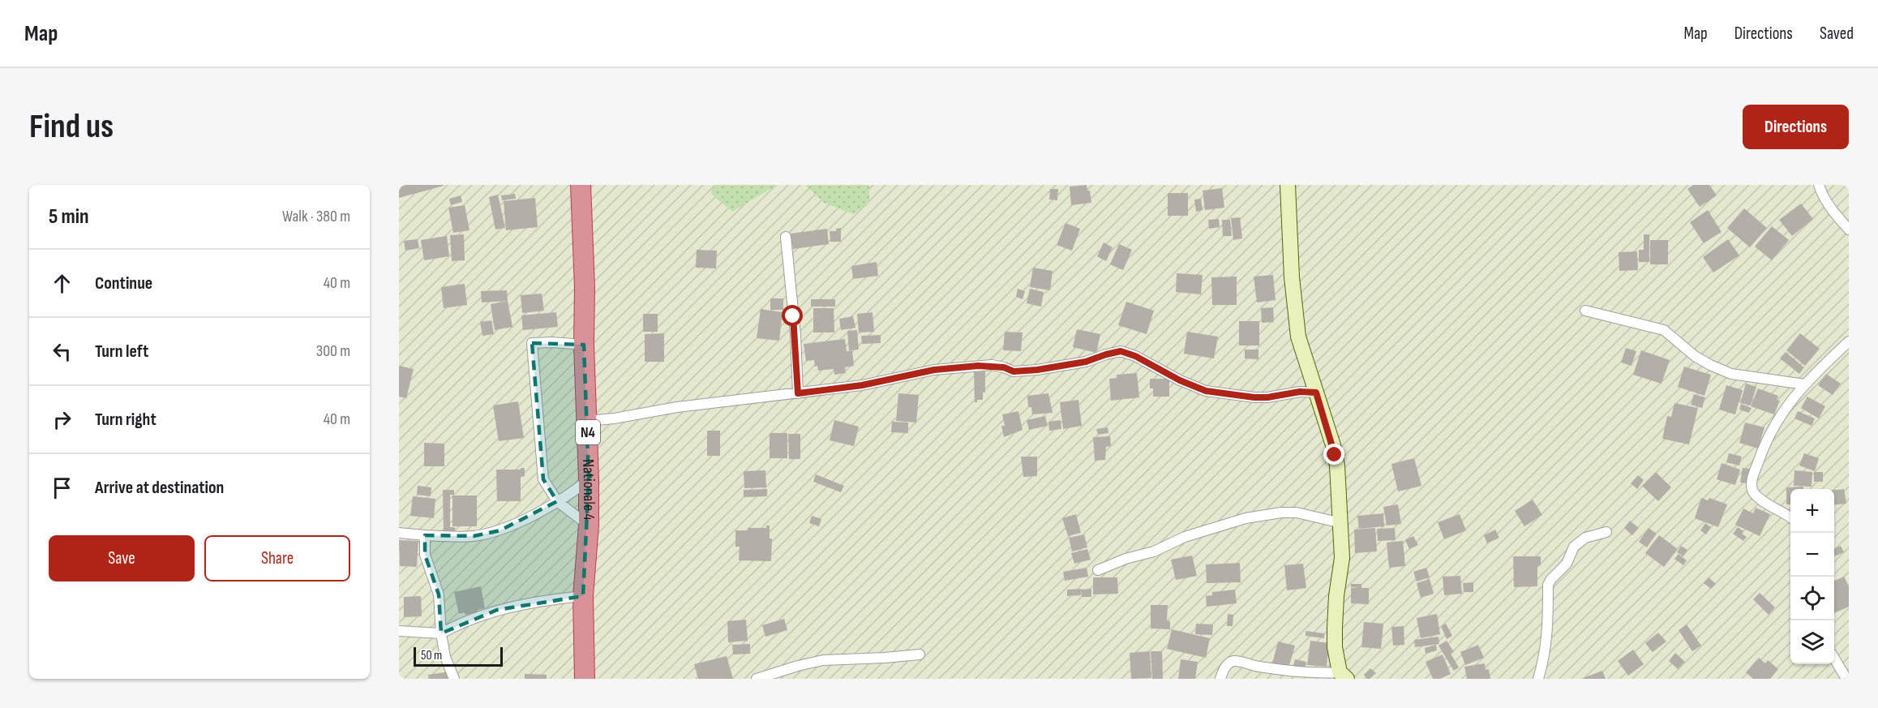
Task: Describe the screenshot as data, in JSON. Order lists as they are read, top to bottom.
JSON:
{
  "streets": {
    "highway": ["N4", "Nationale 4"]
  },
  "scale_bar": "50 m",
  "page": {
    "header": "Map",
    "nav": ["Map", "Directions", "Saved"],
    "buttons": [
      "Directions",
      ["Save", "Share"]
    ],
    "title": "Find us",
    "heading": ["5 min", "Walk · 380 m"],
    "list": [
      ["Continue", "40 m"],
      ["Turn left", "300 m"],
      ["Turn right", "40 m"],
      "Arrive at destination"
    ],
    "map_buttons": ["+", "−"],
    "scale": "50 m"
  }
}
